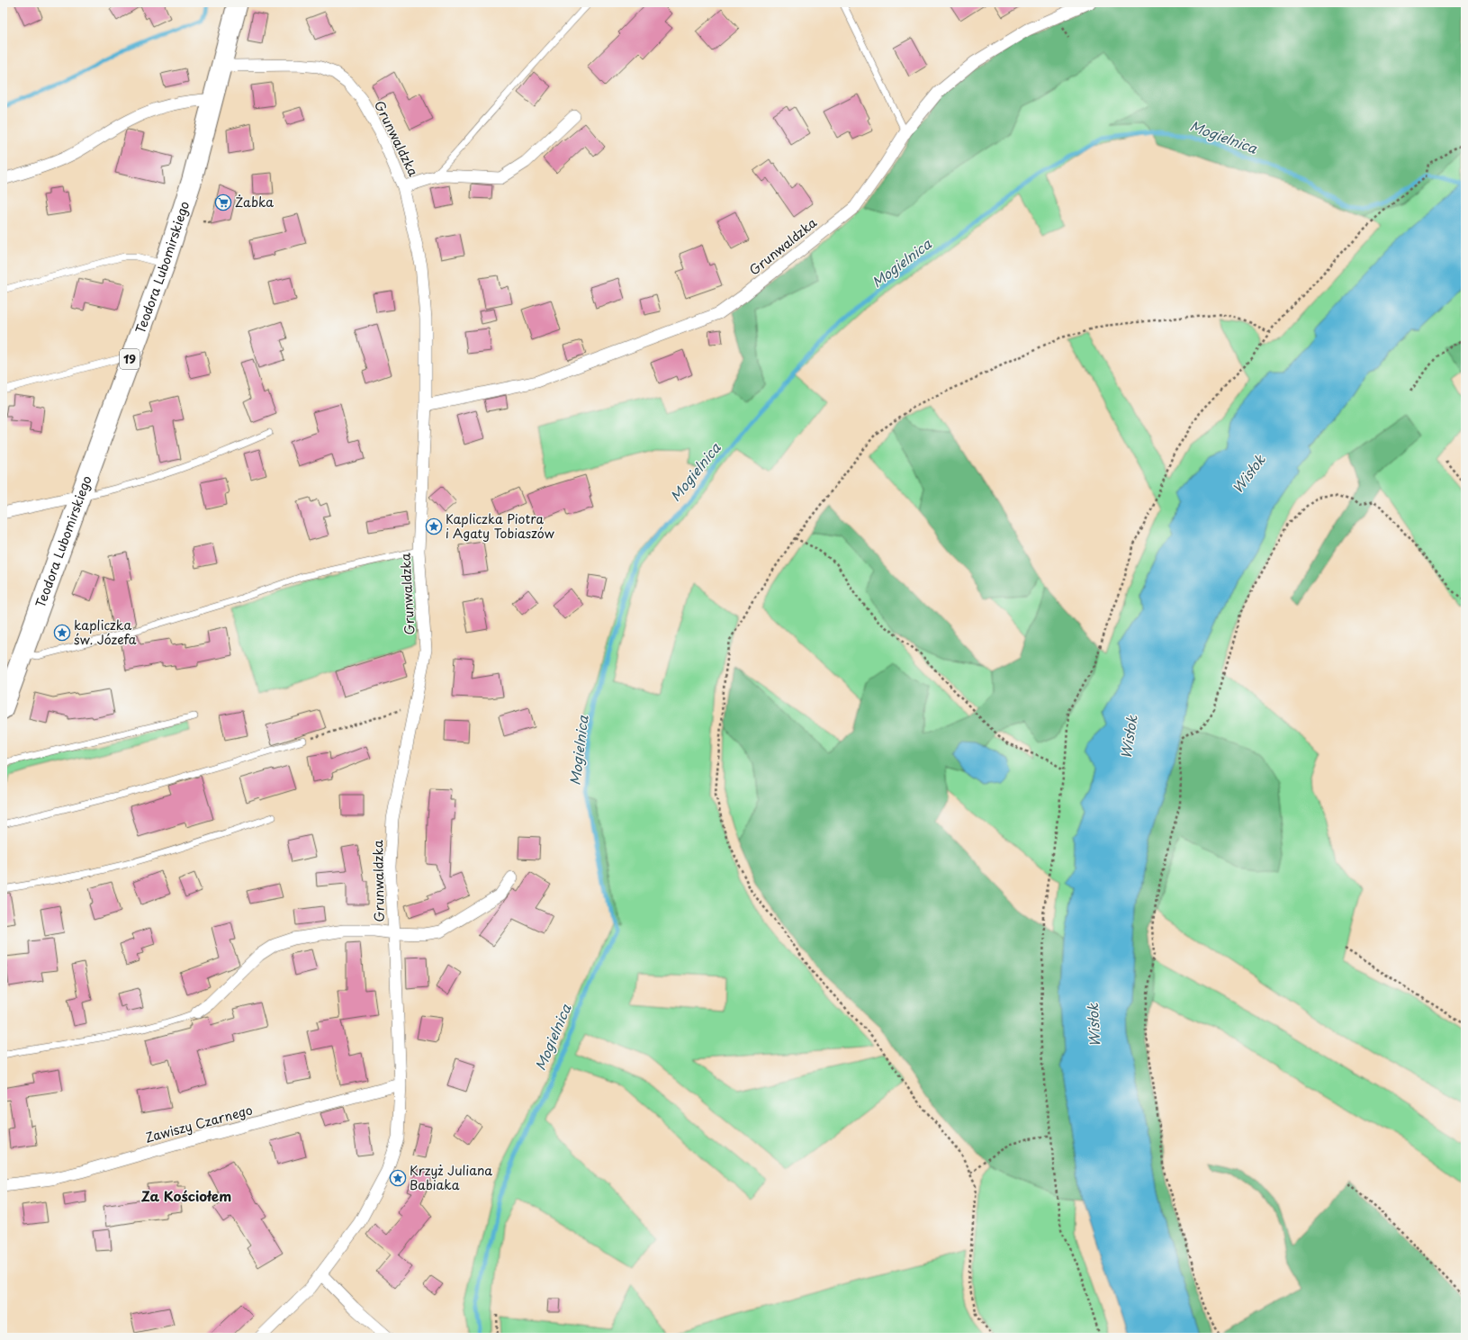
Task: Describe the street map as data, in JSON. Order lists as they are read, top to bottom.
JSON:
{
  "streets": {
    "highway": ["Teodora Lubomirskiego", "19"],
    "street": ["Grunwaldzka", "Zawiszy Czarnego"]
  },
  "crossings": [
    ["Grunwaldzka", "Teodora Lubomirskiego"],
    ["Grunwaldzka", "Zawiszy Czarnego"]
  ],
  "districts": ["Za Kościołem"],
  "water": ["Mogielnica", "Wisłok"],
  "places": {
    "supermarket": ["Żabka"],
    "place": ["Kapliczka Piotra i Agaty Tobiaszów", "kapliczka św. Józefa", "Krzyż Juliana Babiaka"]
  }
}
